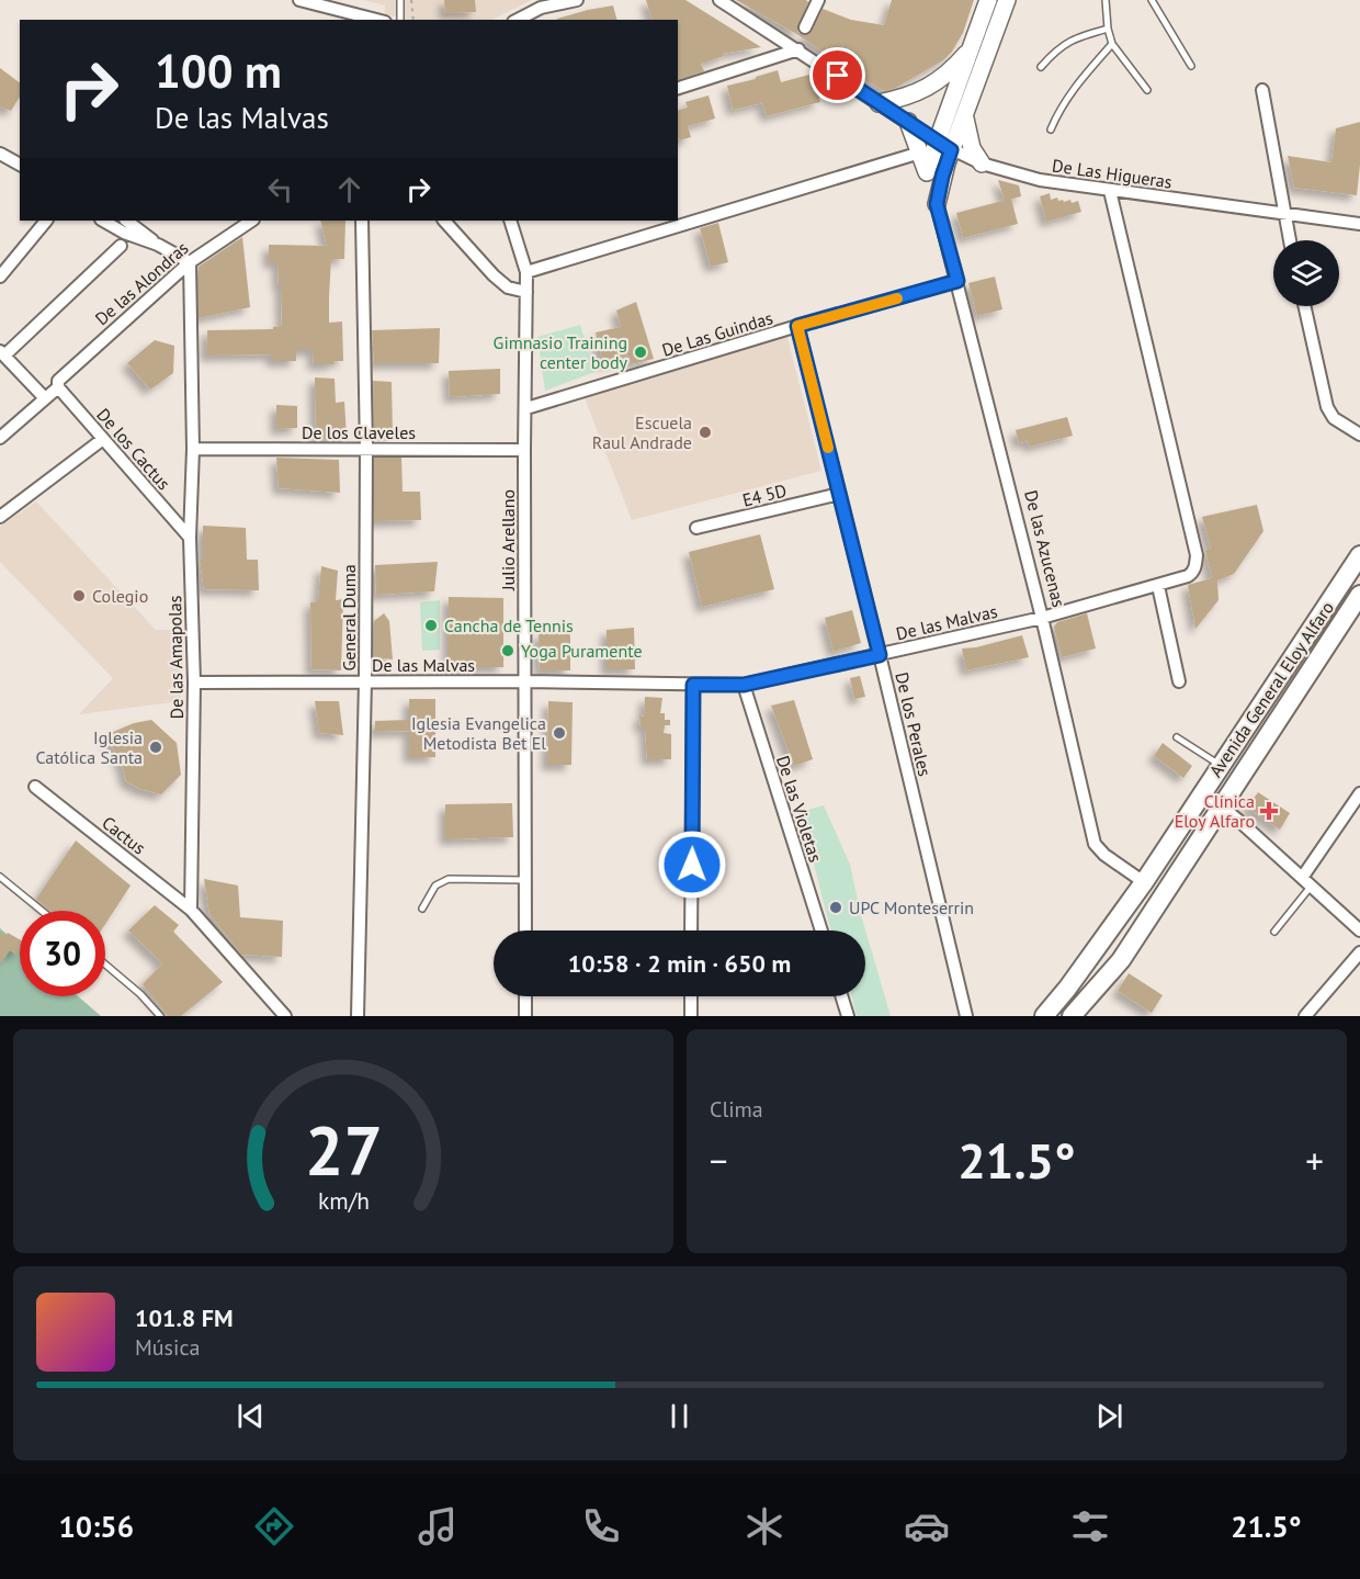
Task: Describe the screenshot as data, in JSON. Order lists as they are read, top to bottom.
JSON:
{
  "streets": {
    "main road": ["Avenida General Eloy Alfaro"],
    "street": [
      "De Las Higueras",
      "De las Alondras",
      "De Las Guindas",
      "De los Claveles",
      "De los Cactus",
      "E4 5D",
      "Julio Arellano",
      "De las Azucenas",
      "General Duma",
      "De las Malvas",
      "De las Amapolas",
      "De los Perales",
      "De las Violetas",
      "Cactus"
    ]
  },
  "crossings": [
    ["De Las Higueras", "De las Azucenas"],
    ["De Las Higueras", "De las Malvas"],
    ["De las Alondras", "De los Cactus"],
    ["De las Alondras", "De las Amapolas"],
    ["De Las Guindas", "Julio Arellano"],
    ["De Las Guindas", "De las Azucenas"],
    ["De Las Guindas", "De los Perales"],
    ["De los Claveles", "Julio Arellano"],
    ["De los Claveles", "General Duma"],
    ["De los Claveles", "De las Amapolas"],
    ["De los Cactus", "De las Amapolas"],
    ["E4 5D", "De los Perales"],
    ["Julio Arellano", "De las Malvas"],
    ["De las Azucenas", "De las Malvas"],
    ["De las Azucenas", "Avenida General Eloy Alfaro"],
    ["General Duma", "De las Malvas"],
    ["De las Malvas", "De las Amapolas"],
    ["De las Malvas", "De los Perales"],
    ["De las Malvas", "De las Violetas"],
    ["De las Amapolas", "Cactus"]
  ],
  "places": {
    "other": [
      "Gimnasio Training center body",
      "Escuela Raul Andrade",
      "Colegio",
      "Cancha de Tennis",
      "Yoga Puramente",
      "Iglesia Evangelica Metodista Bet El",
      "Iglesia Católica Santa",
      "UPC Monteserrin"
    ],
    "health": ["Clínica Eloy Alfaro"]
  },
  "page": {
    "turn": ["100 m", "De las Malvas"],
    "limit": "30",
    "trip": "10:58 · 2 min · 650 m",
    "tile": "Clima",
    "heat": ["−", "21.5°", "+"],
    "song": ["101.8 FM", "Música"],
    "tabs": ["10:56", "21.5°"],
    "gauge": ["27", "km/h"]
  }
}
